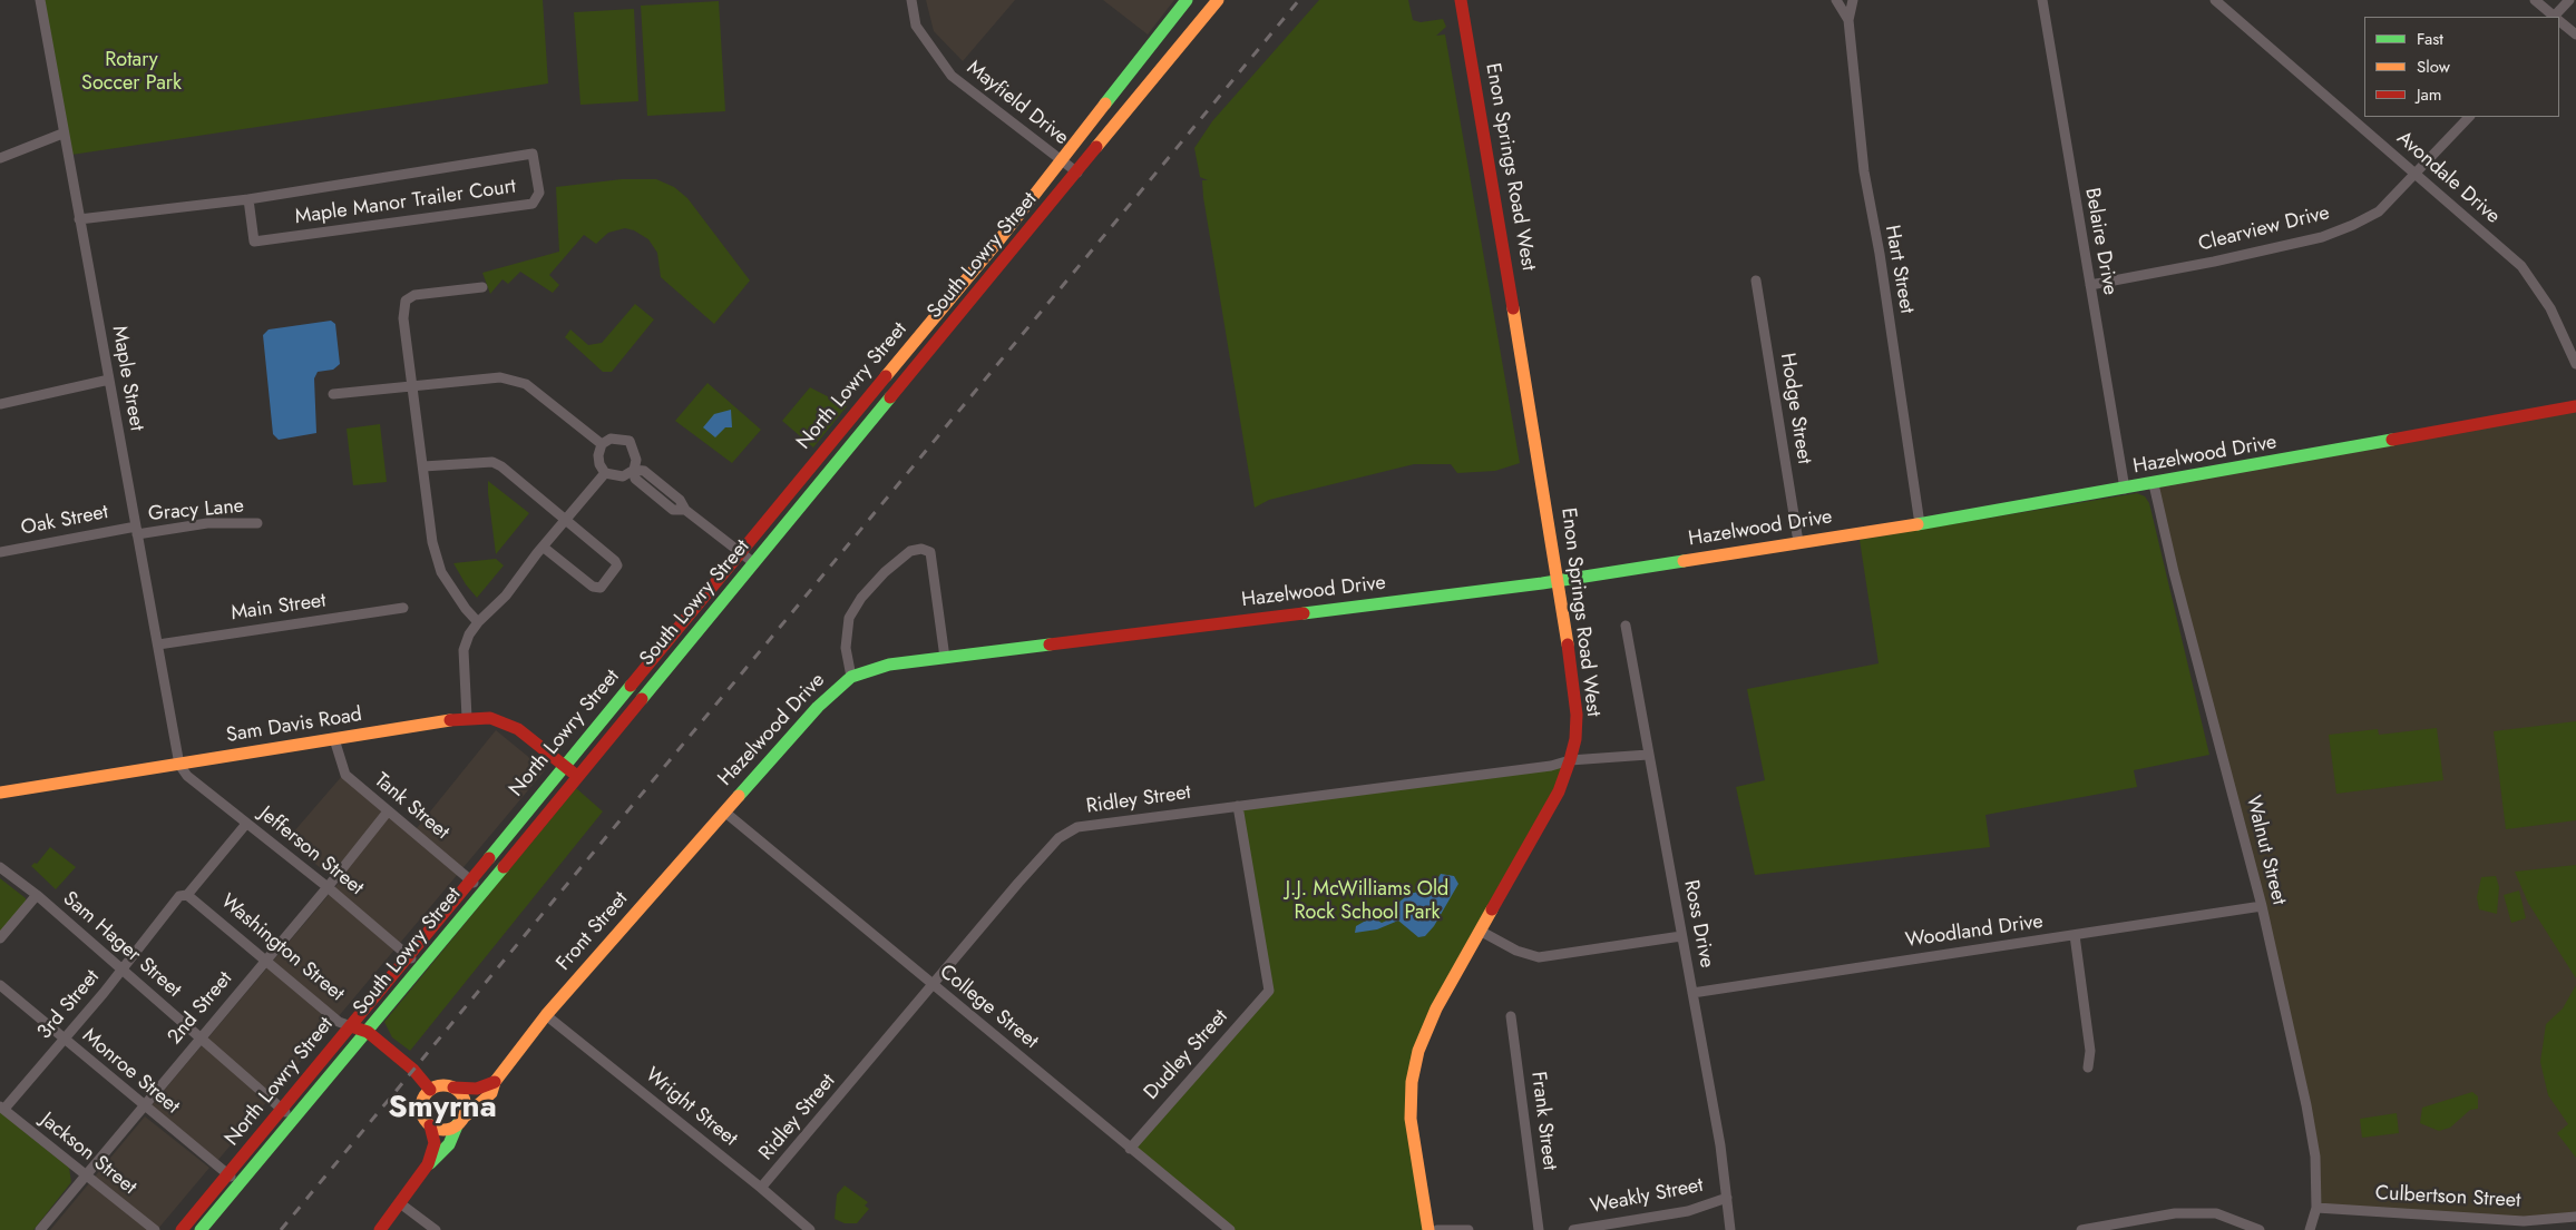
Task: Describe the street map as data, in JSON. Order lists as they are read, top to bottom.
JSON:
{
  "streets": {
    "street": [
      "Mayfield Drive",
      "Enon Springs Road West",
      "Avondale Drive",
      "Maple Manor Trailer Court",
      "Clearview Drive",
      "Belaire Drive",
      "South Lowry Street",
      "Hart Street",
      "Maple Street",
      "North Lowry Street",
      "Hodge Street",
      "Hazelwood Drive",
      "Gracy Lane",
      "Oak Street",
      "Main Street",
      "Sam Davis Road",
      "Ridley Street",
      "Tank Street",
      "Walnut Street",
      "Jefferson Street",
      "Ross Drive",
      "Front Street",
      "Woodland Drive",
      "Sam Hager Street",
      "Washington Street",
      "3rd Street",
      "College Street",
      "2nd Street",
      "Dudley Street",
      "Monroe Street",
      "Wright Street",
      "Frank Street",
      "Jackson Street",
      "Weakly Street",
      "Culbertson Street"
    ]
  },
  "crossings": [
    ["Mayfield Drive", "South Lowry Street"],
    ["Mayfield Drive", "North Lowry Street"],
    ["Enon Springs Road West", "Hazelwood Drive"],
    ["Enon Springs Road West", "Ridley Street"],
    ["Avondale Drive", "Clearview Drive"],
    ["Maple Manor Trailer Court", "Maple Street"],
    ["Clearview Drive", "Belaire Drive"],
    ["Belaire Drive", "Hazelwood Drive"],
    ["South Lowry Street", "Sam Davis Road"],
    ["South Lowry Street", "Tank Street"],
    ["South Lowry Street", "Jefferson Street"],
    ["South Lowry Street", "Sam Hager Street"],
    ["South Lowry Street", "Washington Street"],
    ["South Lowry Street", "Monroe Street"],
    ["Hart Street", "Hazelwood Drive"],
    ["Maple Street", "Gracy Lane"],
    ["Maple Street", "Oak Street"],
    ["Maple Street", "Main Street"],
    ["Maple Street", "Sam Davis Road"],
    ["Maple Street", "Jefferson Street"],
    ["North Lowry Street", "Sam Davis Road"],
    ["North Lowry Street", "Tank Street"],
    ["North Lowry Street", "Jefferson Street"],
    ["North Lowry Street", "Sam Hager Street"],
    ["North Lowry Street", "Washington Street"],
    ["North Lowry Street", "Monroe Street"],
    ["Hodge Street", "Hazelwood Drive"],
    ["Hazelwood Drive", "Walnut Street"],
    ["Hazelwood Drive", "Front Street"],
    ["Hazelwood Drive", "College Street"],
    ["Gracy Lane", "Oak Street"],
    ["Sam Davis Road", "Tank Street"],
    ["Sam Davis Road", "Jefferson Street"],
    ["Ridley Street", "Ross Drive"],
    ["Ridley Street", "College Street"],
    ["Ridley Street", "Dudley Street"],
    ["Ridley Street", "Wright Street"],
    ["Tank Street", "2nd Street"],
    ["Walnut Street", "Woodland Drive"],
    ["Walnut Street", "Culbertson Street"],
    ["Jefferson Street", "3rd Street"],
    ["Jefferson Street", "2nd Street"],
    ["Ross Drive", "Woodland Drive"],
    ["Ross Drive", "Weakly Street"],
    ["Front Street", "Washington Street"],
    ["Front Street", "College Street"],
    ["Front Street", "Wright Street"],
    ["Sam Hager Street", "3rd Street"],
    ["Sam Hager Street", "2nd Street"],
    ["Washington Street", "3rd Street"],
    ["Washington Street", "2nd Street"],
    ["3rd Street", "Monroe Street"],
    ["3rd Street", "Jackson Street"],
    ["College Street", "Dudley Street"],
    ["2nd Street", "Monroe Street"],
    ["2nd Street", "Jackson Street"]
  ],
  "districts": ["Smyrna"],
  "parks": ["Rotary Soccer Park", "J.J. McWilliams Old Rock School Park"],
  "legend": ["Fast", "Slow", "Jam"]
}
